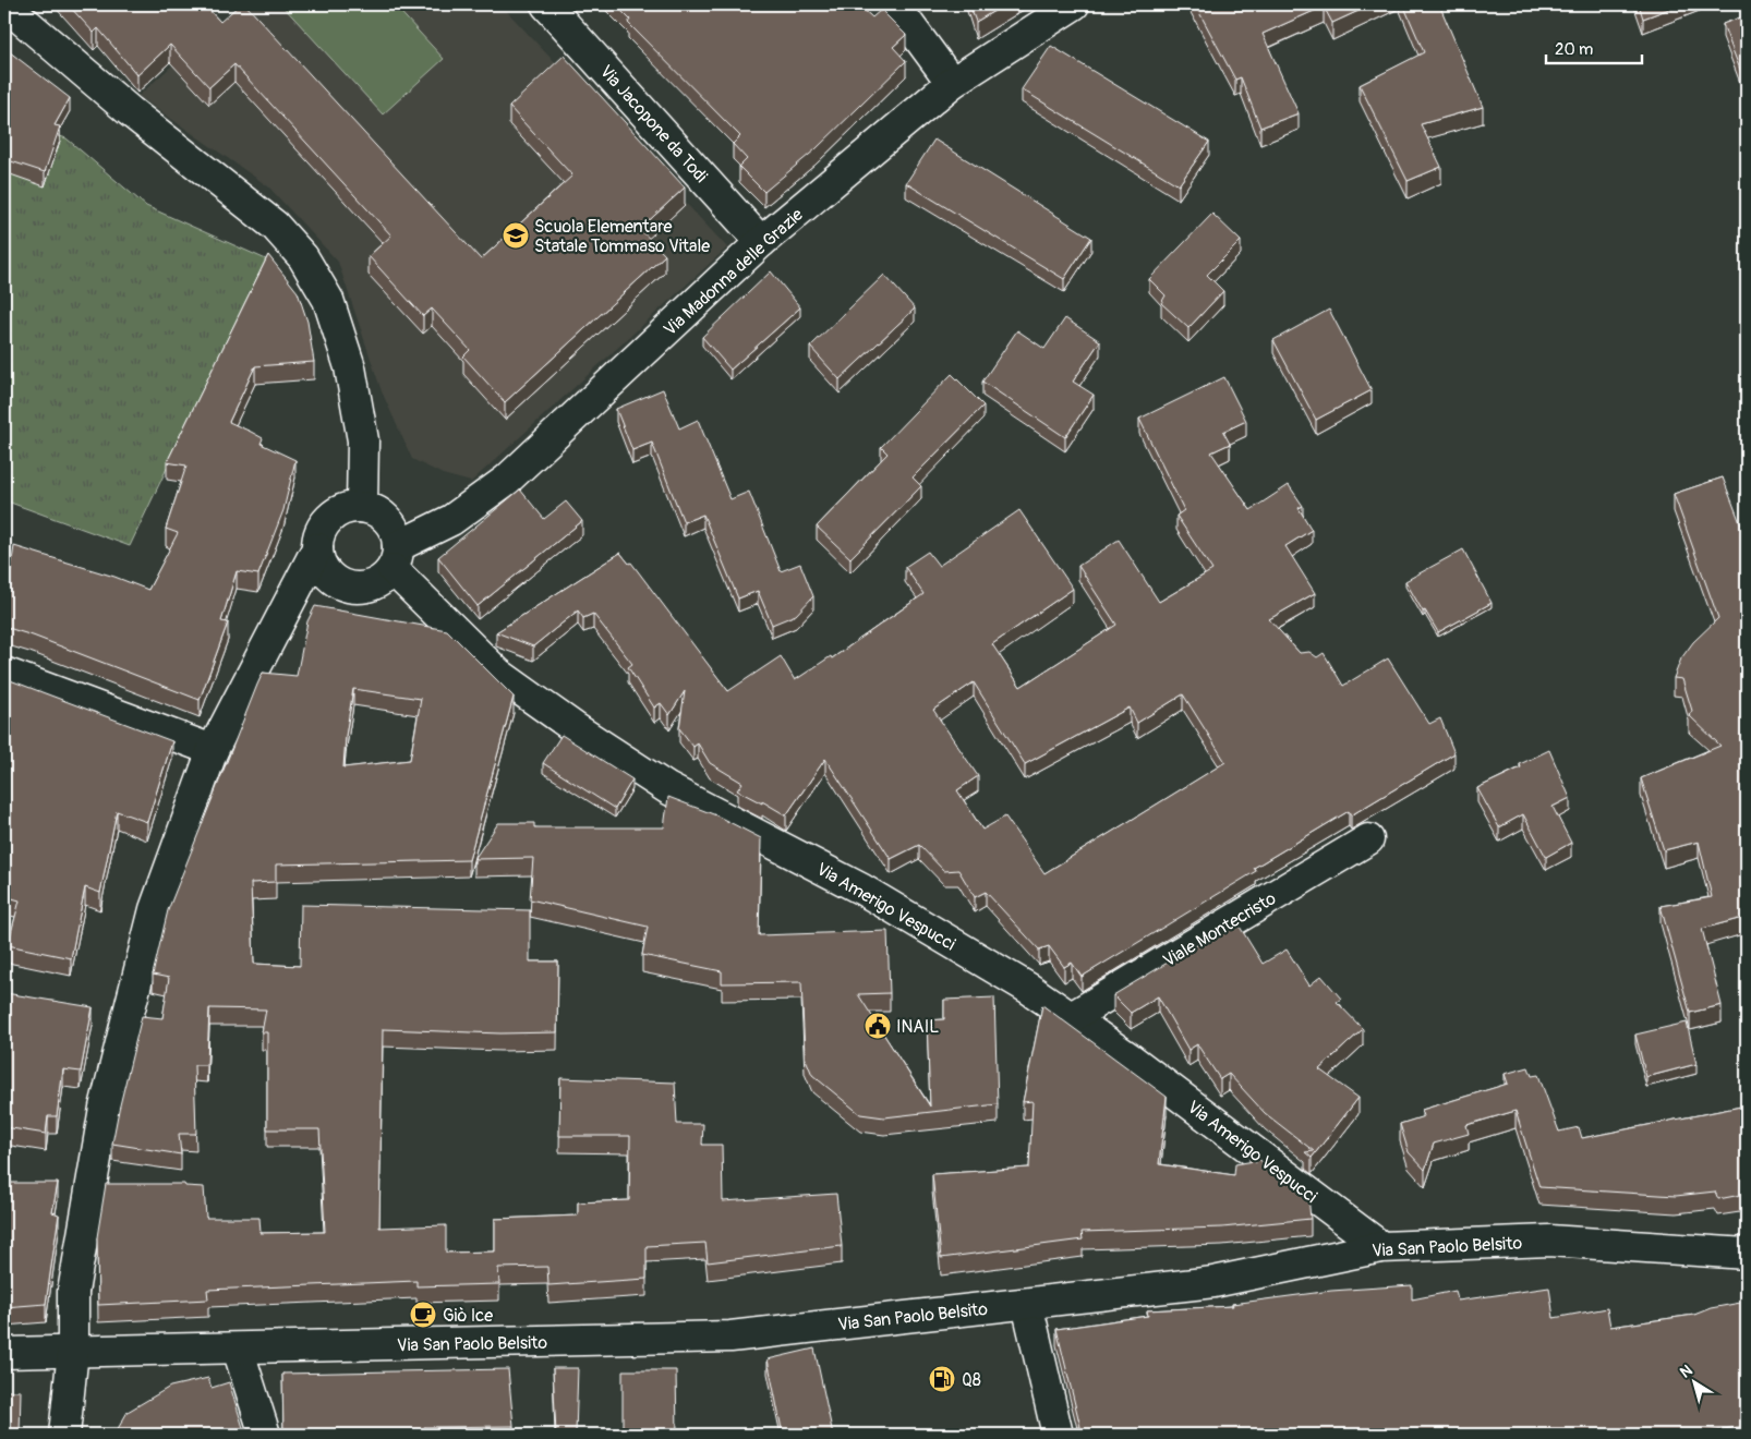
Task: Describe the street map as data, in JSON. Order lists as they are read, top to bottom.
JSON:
{
  "streets": {
    "street": [
      "Via Jacopone da Todi",
      "Via Madonna delle Grazie",
      "Via Amerigo Vespucci",
      "Viale Montecristo",
      "Via San Paolo Belsito"
    ]
  },
  "crossings": [
    ["Via Jacopone da Todi", "Via Madonna delle Grazie"],
    ["Via Madonna delle Grazie", "Via Amerigo Vespucci"],
    ["Via Amerigo Vespucci", "Viale Montecristo"],
    ["Via Amerigo Vespucci", "Via San Paolo Belsito"]
  ],
  "places": {
    "school or university": ["Scuola Elementare Statale Tommaso Vitale"],
    "public building": ["INAIL"],
    "cafe": ["Giò Ice"],
    "fuel station": ["Q8"]
  },
  "scale_bar": "20 m",
  "north": "top left"
}
